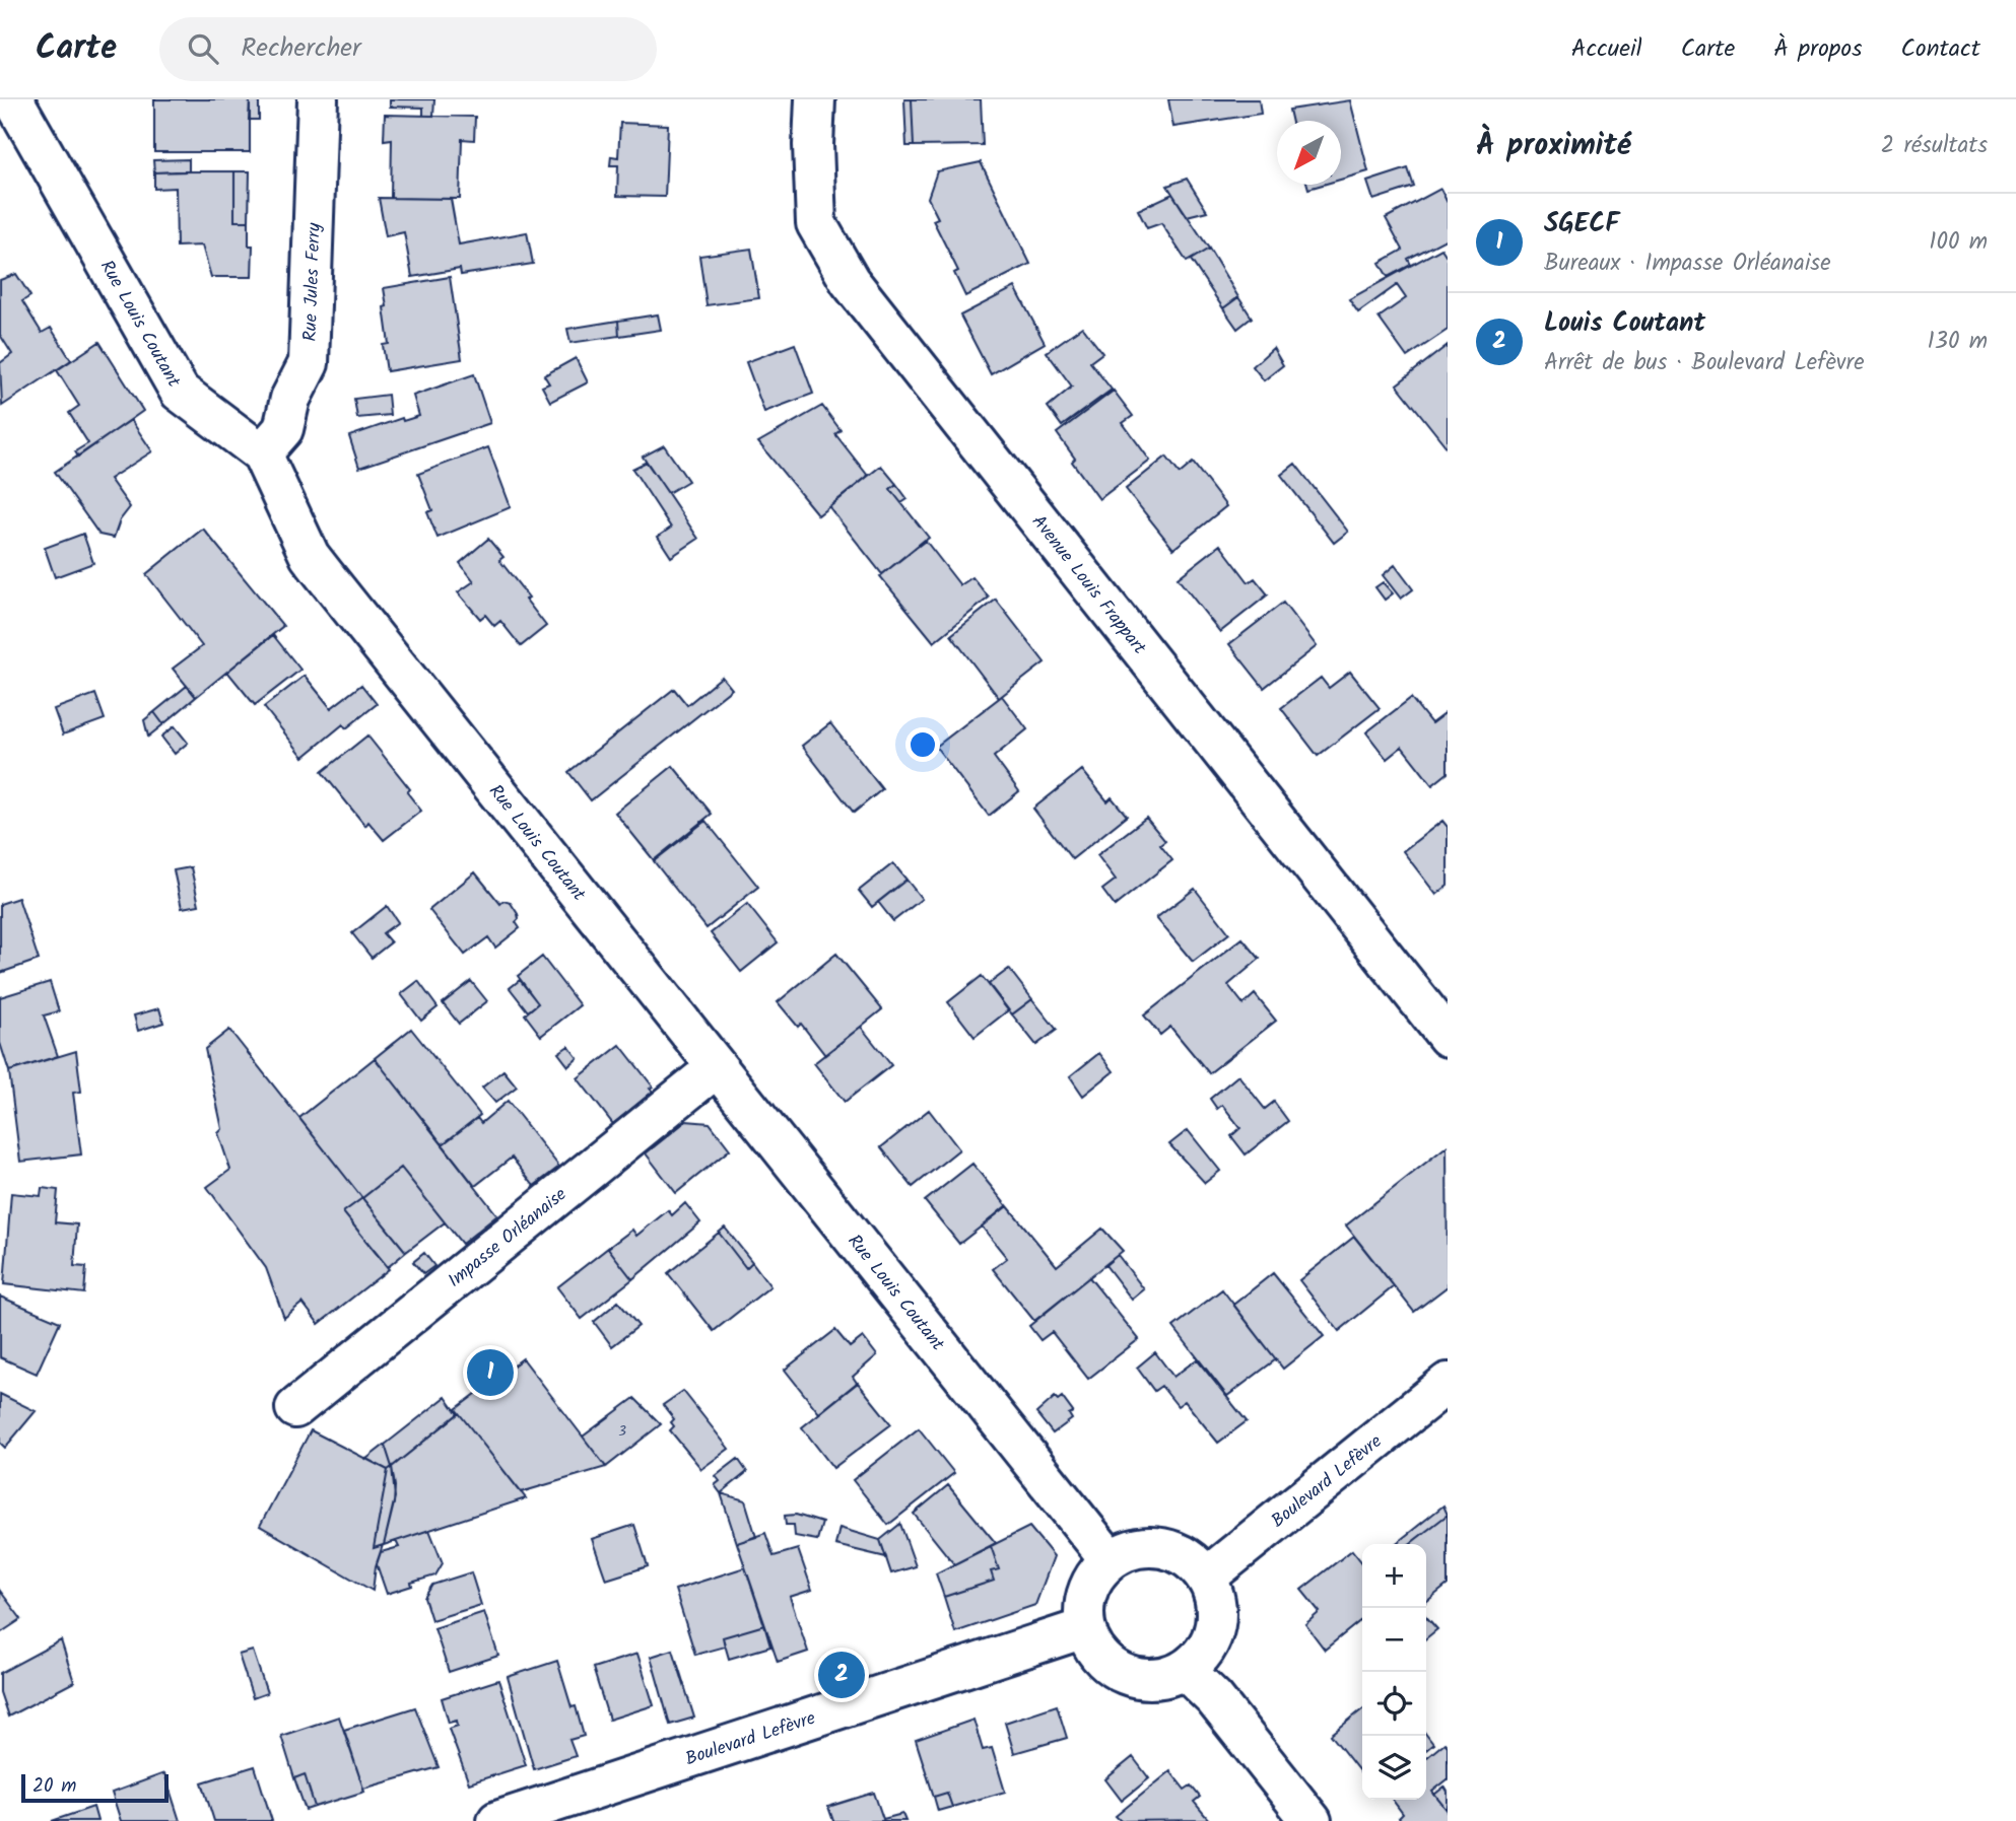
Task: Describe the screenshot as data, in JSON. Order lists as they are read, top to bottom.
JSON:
{
  "streets": {
    "street": [
      "Rue Jules Ferry",
      "Rue Louis Coutant",
      "Avenue Louis Frappart",
      "Impasse Orléanaise",
      "Boulevard Lefèvre"
    ]
  },
  "crossings": [
    ["Rue Jules Ferry", "Rue Louis Coutant"],
    ["Rue Louis Coutant", "Impasse Orléanaise"],
    ["Rue Louis Coutant", "Boulevard Lefèvre"]
  ],
  "house_numbers": ["3"],
  "scale_bar": "20 m",
  "north": "bottom left",
  "page": {
    "header": "Carte",
    "search": "Rechercher",
    "nav": [
      "Accueil",
      "Carte",
      "À propos",
      "Contact"
    ],
    "heading": ["À proximité", "2 résultats"],
    "list": [
      {
        "mark": "1",
        "name": "SGECF",
        "note": "Bureaux · Impasse Orléanaise",
        "value": "100 m"
      },
      {
        "mark": "2",
        "name": "Louis Coutant",
        "note": "Arrêt de bus · Boulevard Lefèvre",
        "value": "130 m"
      }
    ],
    "pins": ["1", "2"],
    "map_buttons": ["+", "−"],
    "scale": "20 m"
  }
}
